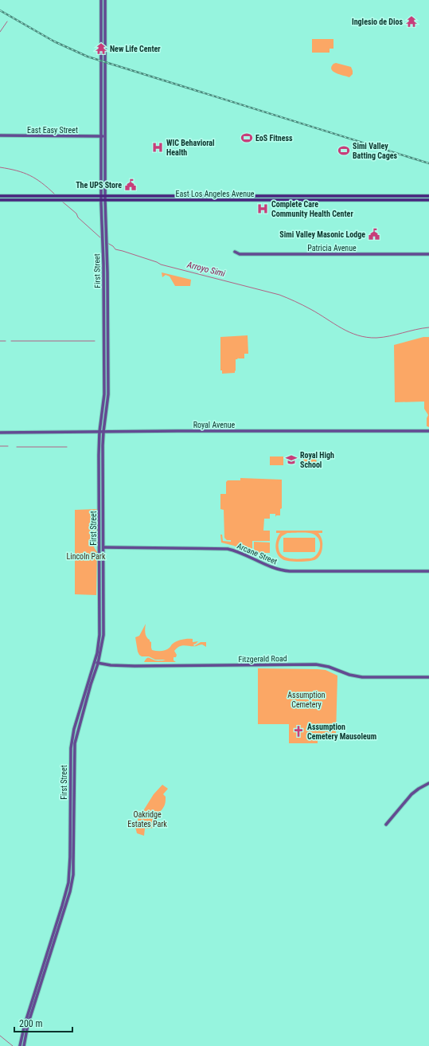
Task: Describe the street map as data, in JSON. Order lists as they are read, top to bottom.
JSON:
{
  "streets": {
    "main road": [
      "East Easy Street",
      "East Los Angeles Avenue",
      "Patricia Avenue",
      "First Street",
      "Royal Avenue",
      "Arcane Street",
      "Fitzgerald Road"
    ]
  },
  "crossings": [
    ["East Easy Street", "First Street"],
    ["East Los Angeles Avenue", "First Street"],
    ["First Street", "Royal Avenue"],
    ["First Street", "Arcane Street"],
    ["First Street", "Fitzgerald Road"]
  ],
  "water": ["Arroyo Simi"],
  "parks": ["Lincoln Park", "Assumption Cemetery", "Oakridge Estates Park"],
  "places": {
    "temple": ["Inglesio de Dios", "New Life Center"],
    "sports": ["EoS Fitness", "Simi Valley Batting Cages"],
    "hospital": ["WIC Behavioral Health", "Complete Care Community Health Center"],
    "public building": ["The UPS Store", "Simi Valley Masonic Lodge"],
    "school or university": ["Royal High School"],
    "church": ["Assumption Cemetery Mausoleum"]
  },
  "scale_bar": "200 m"
}
